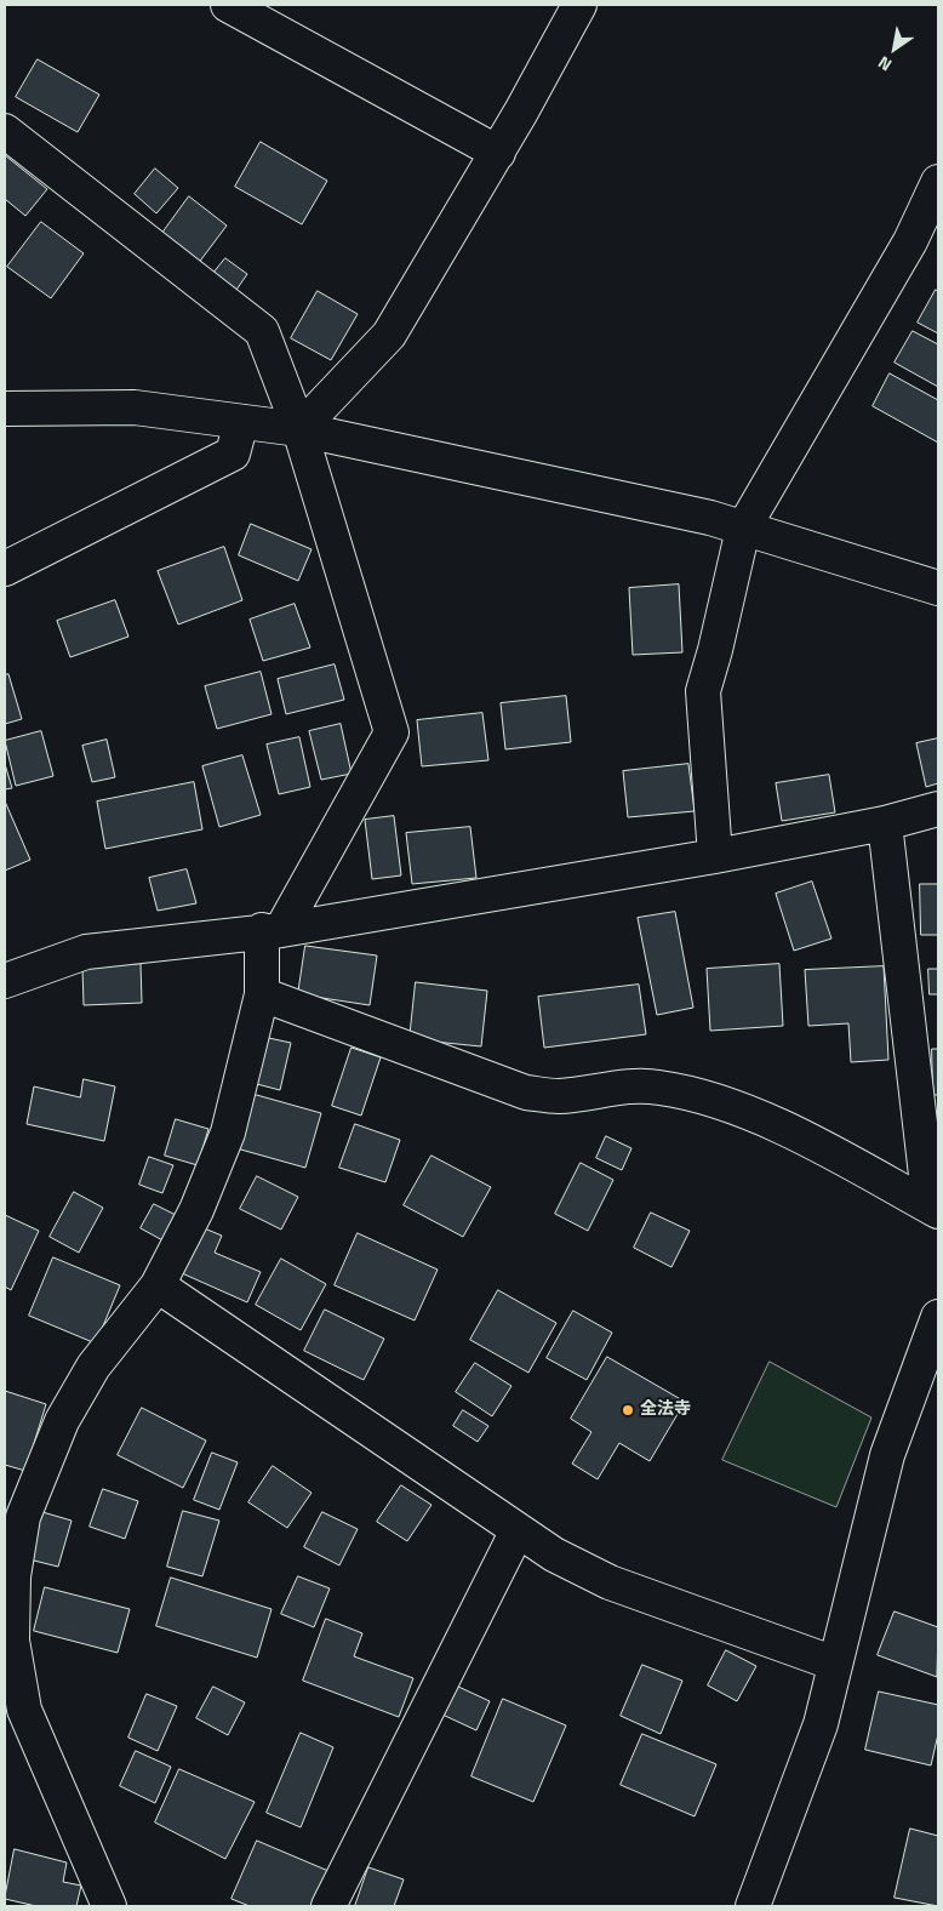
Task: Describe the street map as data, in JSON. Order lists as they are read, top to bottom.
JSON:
{
  "places": ["全法寺"],
  "north": "bottom left"
}
